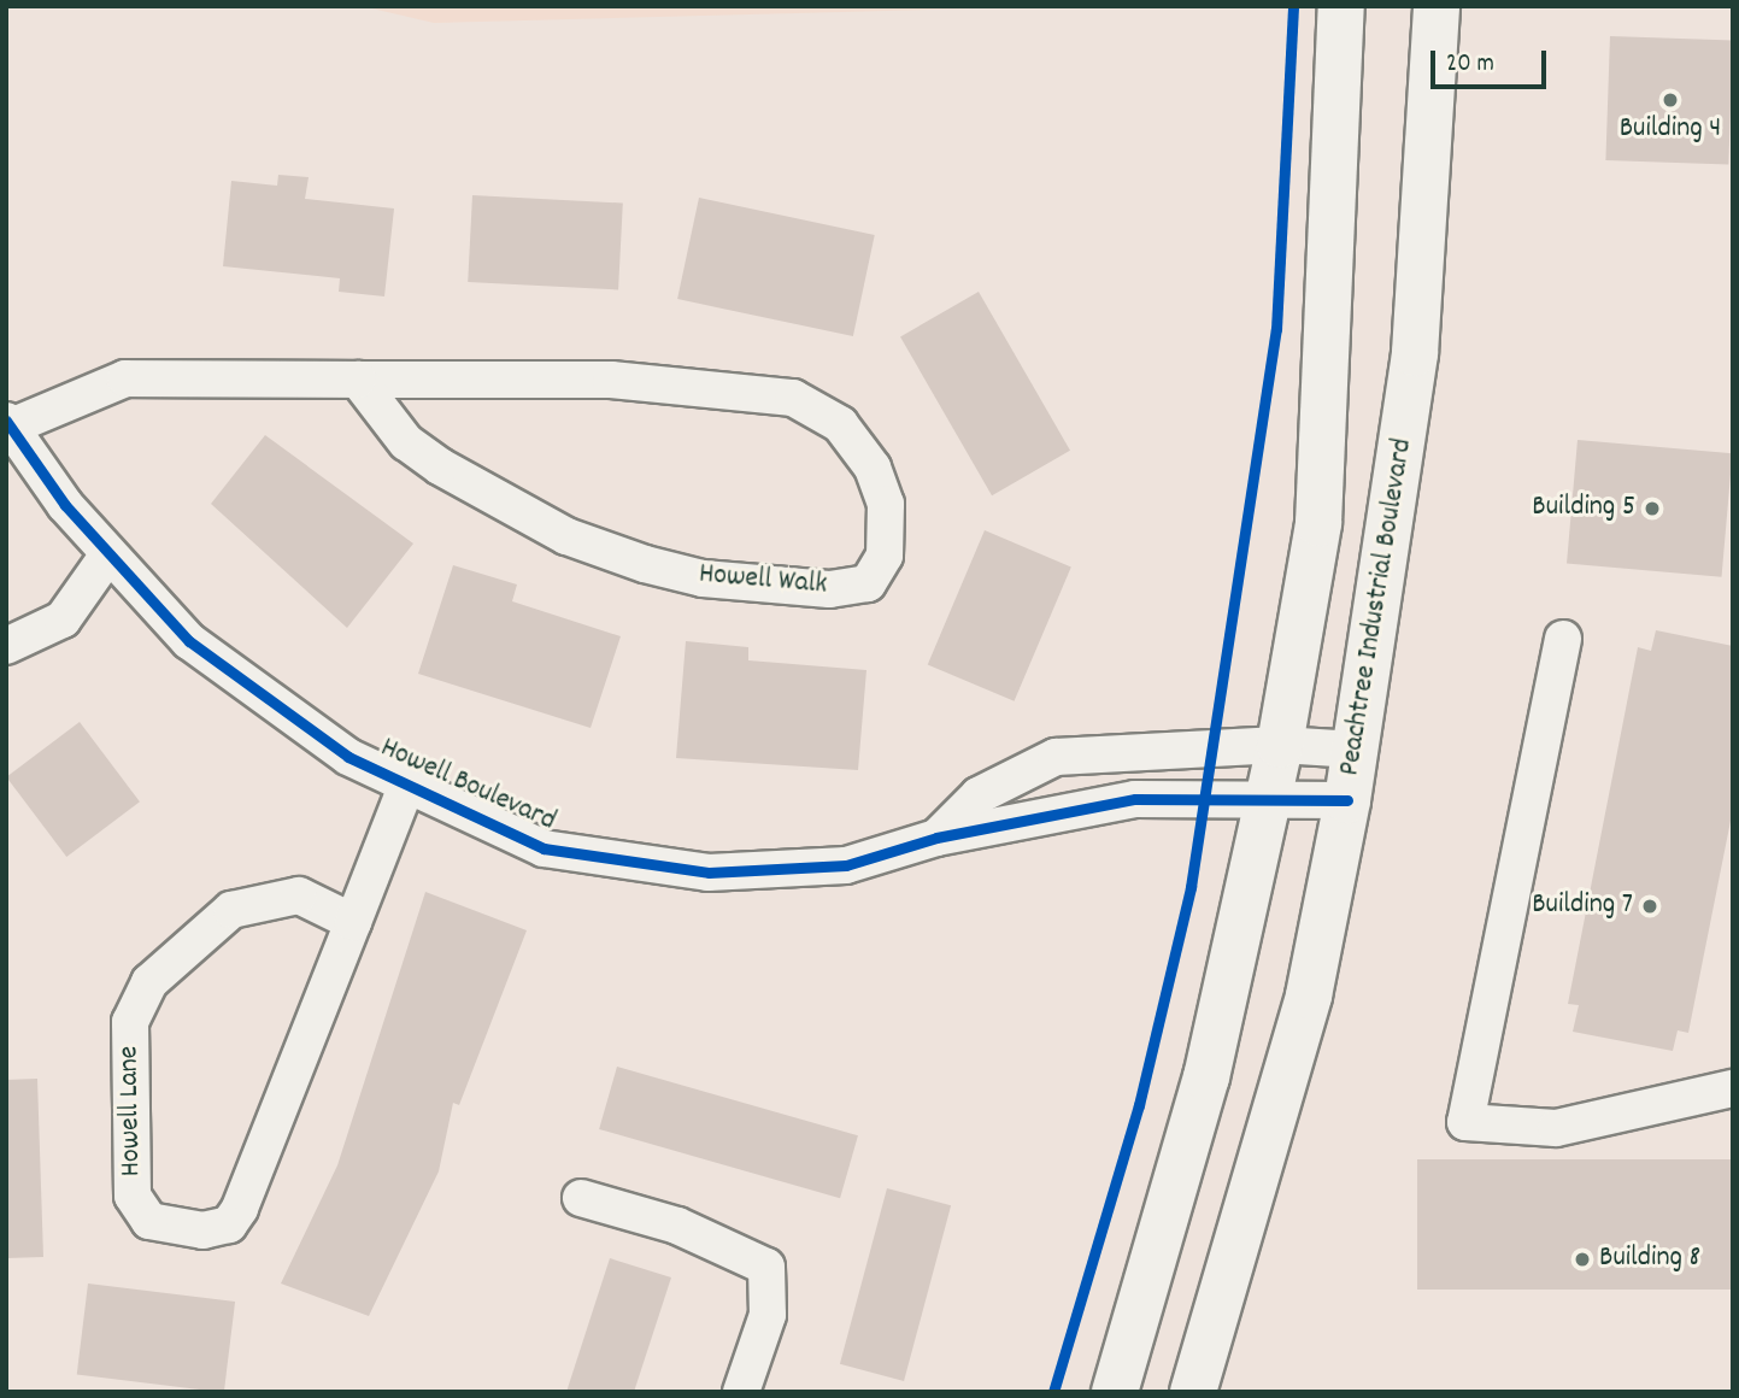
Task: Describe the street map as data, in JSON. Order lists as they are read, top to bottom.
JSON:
{
  "streets": {
    "highway": ["Peachtree Industrial Boulevard"],
    "street": ["Howell Walk", "Howell Boulevard", "Howell Lane"]
  },
  "crossings": [
    ["Howell Walk", "Howell Boulevard"],
    ["Peachtree Industrial Boulevard", "Howell Boulevard"],
    ["Howell Boulevard", "Howell Lane"]
  ],
  "places": [
    "Building 4",
    "Building 5",
    "Building 7",
    "Building 8"
  ],
  "scale_bar": "20 m"
}
